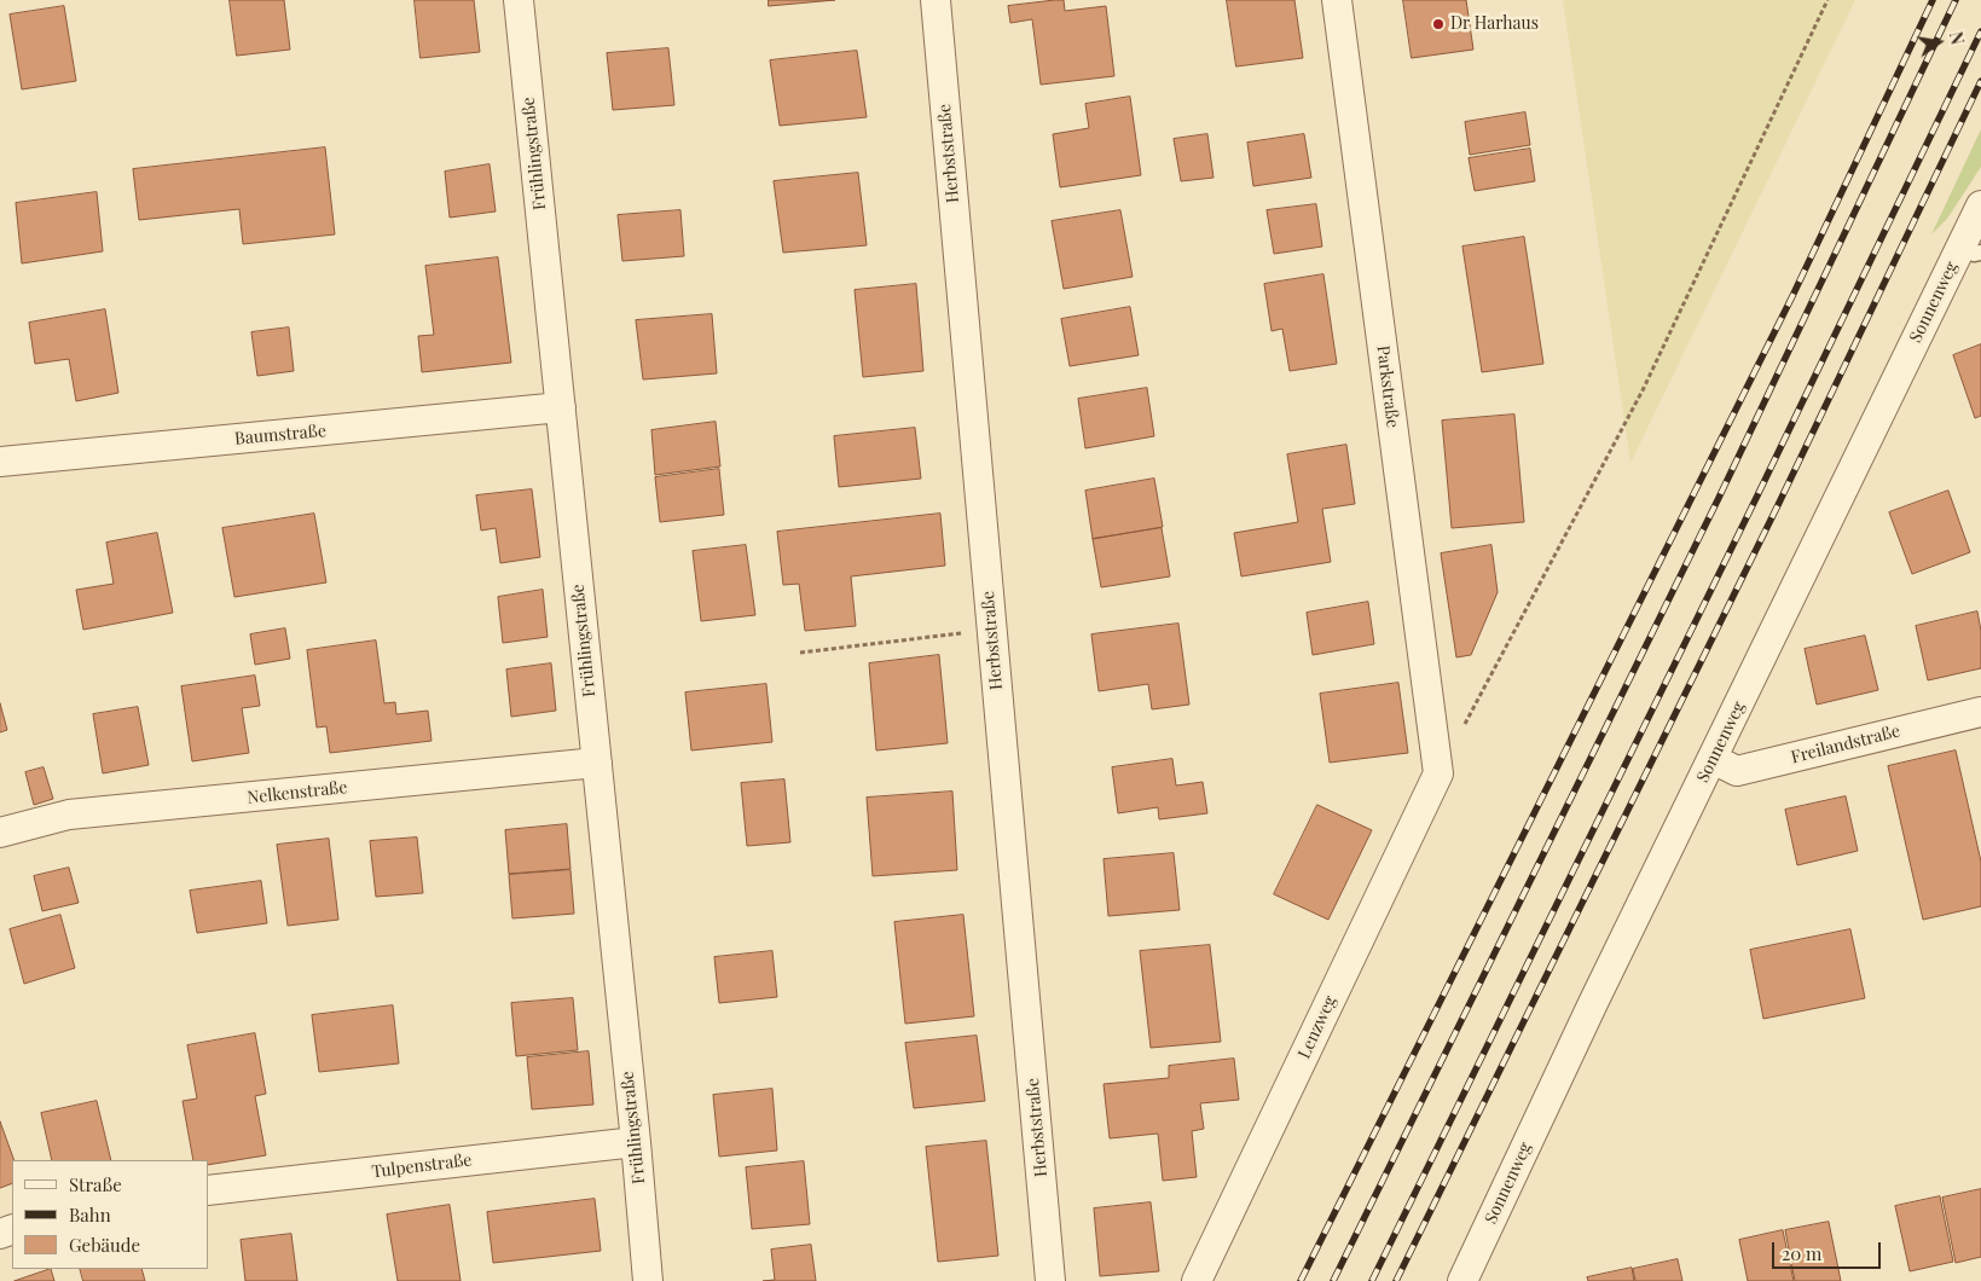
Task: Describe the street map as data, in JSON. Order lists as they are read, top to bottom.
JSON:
{
  "streets": {
    "street": [
      "Frühlingstraße",
      "Herbststraße",
      "Sonnenweg",
      "Parkstraße",
      "Baumstraße",
      "Freilandstraße",
      "Nelkenstraße",
      "Lenzweg",
      "Tulpenstraße"
    ]
  },
  "crossings": [
    ["Frühlingstraße", "Baumstraße"],
    ["Frühlingstraße", "Nelkenstraße"],
    ["Frühlingstraße", "Tulpenstraße"],
    ["Sonnenweg", "Freilandstraße"],
    ["Parkstraße", "Lenzweg"]
  ],
  "places": ["Dr Harhaus"],
  "legend": ["Straße", "Bahn", "Gebäude"],
  "scale_bar": "20 m",
  "north": "right"
}
